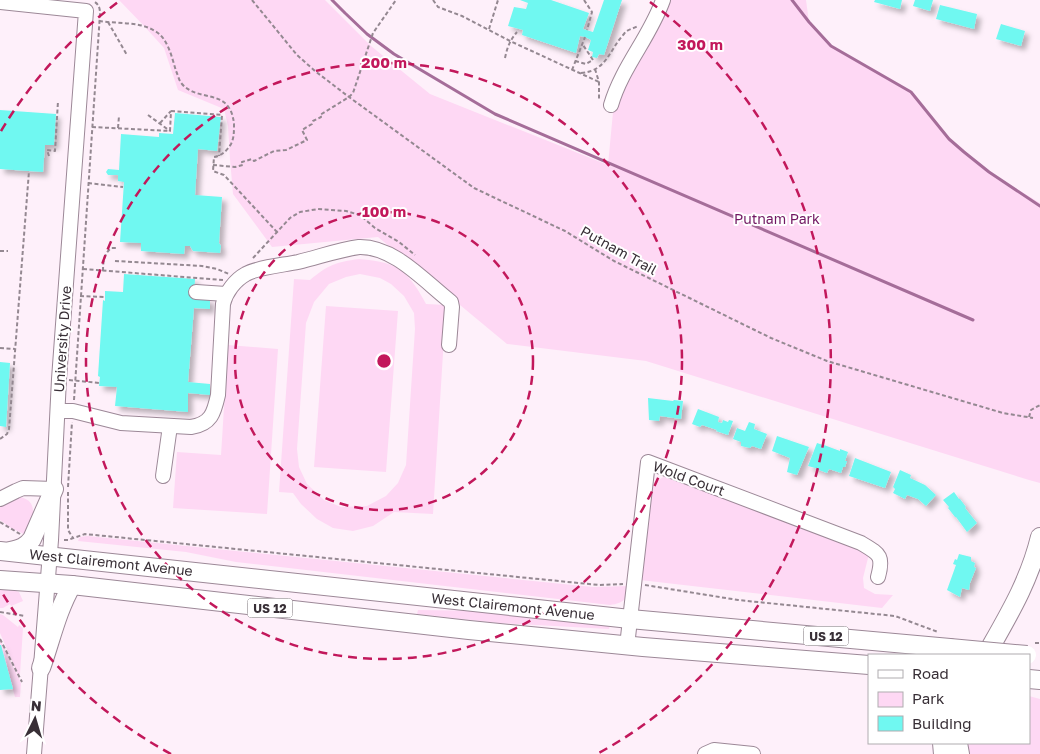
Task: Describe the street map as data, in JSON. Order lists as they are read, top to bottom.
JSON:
{
  "streets": {
    "main road": ["West Clairemont Avenue", "US 12"],
    "street": ["University Drive", "Wold Court"],
    "path": ["Putnam Trail"]
  },
  "crossings": [
    ["University Drive", "West Clairemont Avenue"],
    ["Wold Court", "West Clairemont Avenue"]
  ],
  "parks": ["Putnam Park"],
  "legend": ["Road", "Park", "Building"],
  "north": "top",
  "rings": ["300 m", "200 m", "100 m"]
}
